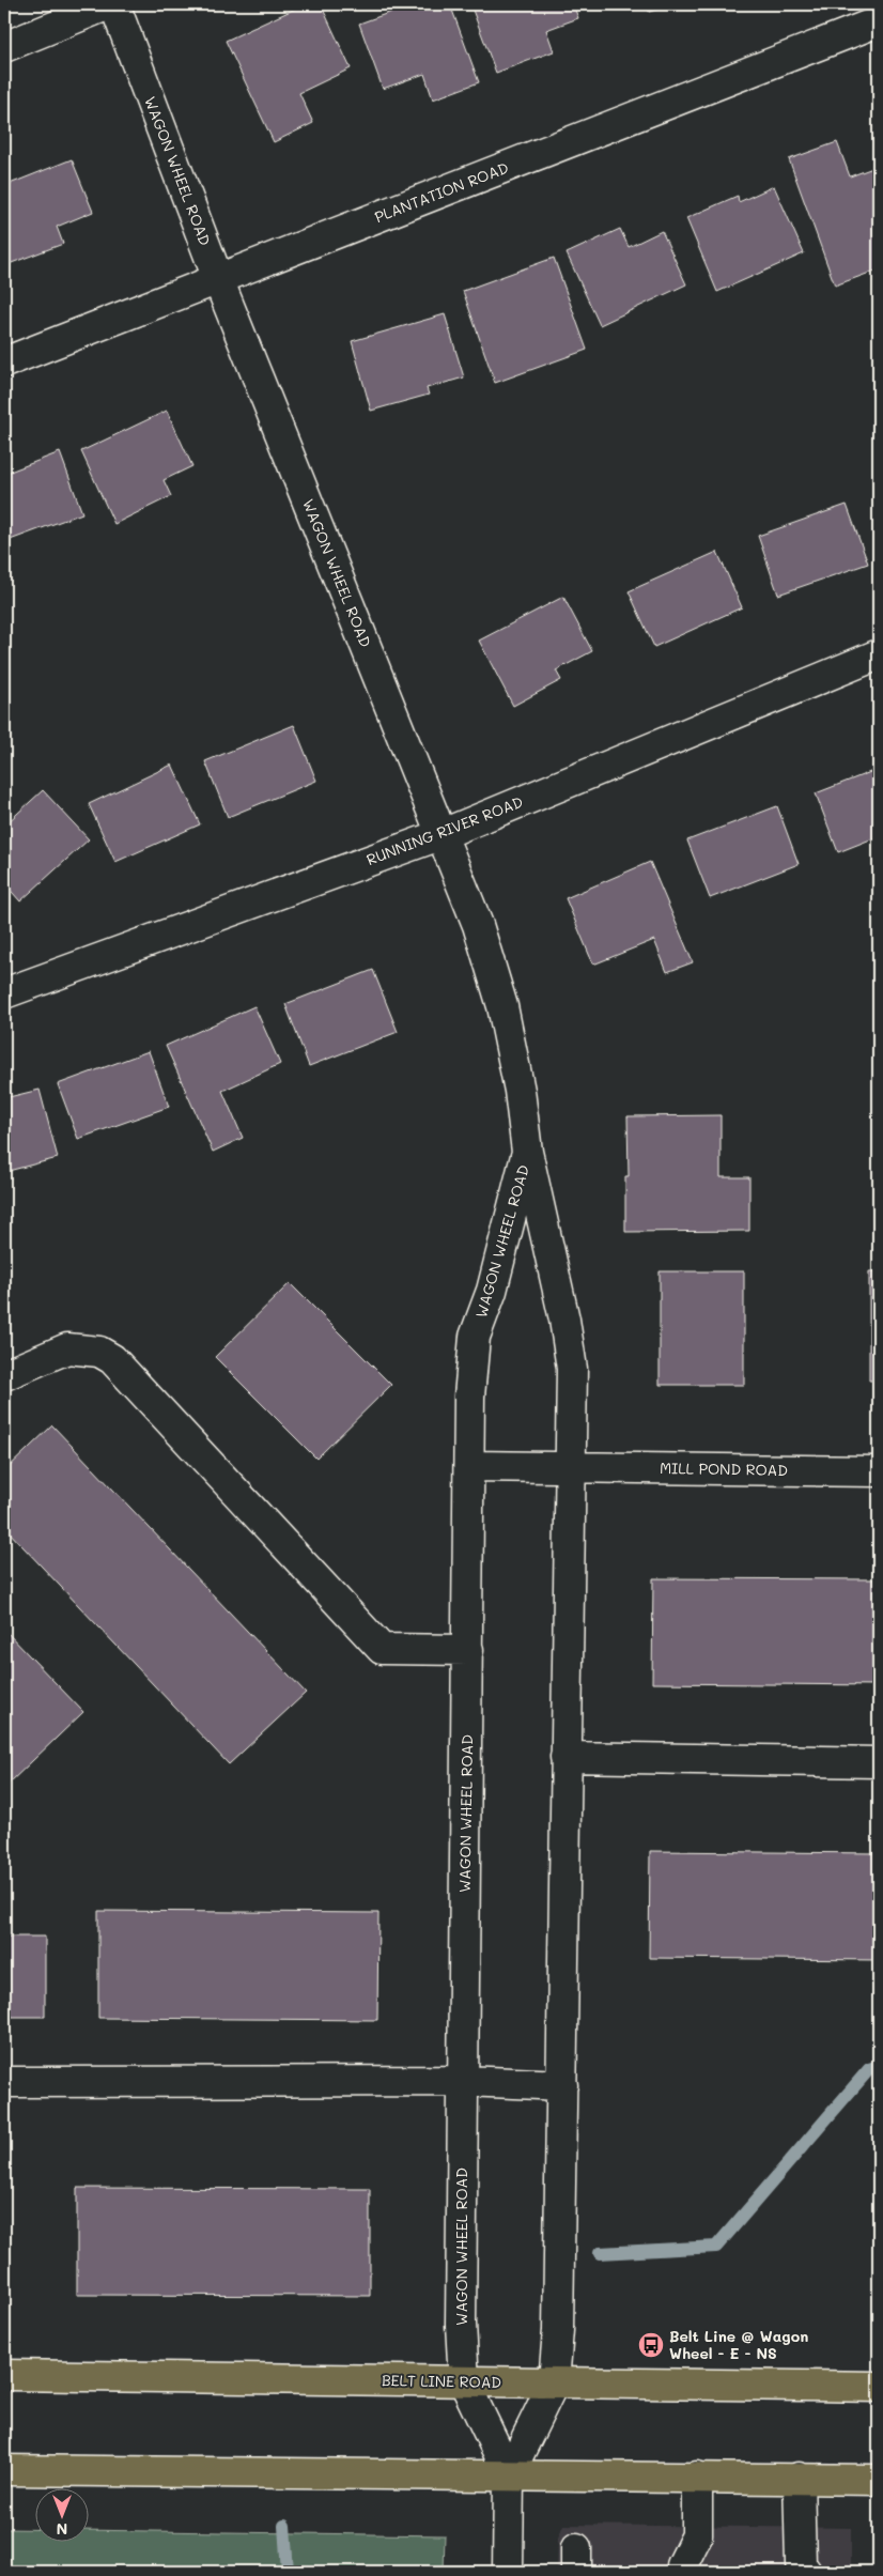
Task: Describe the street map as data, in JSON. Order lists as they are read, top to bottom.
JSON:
{
  "streets": {
    "main road": ["BELT LINE ROAD"],
    "street": [
      "WAGON WHEEL ROAD",
      "PLANTATION ROAD",
      "RUNNING RIVER ROAD",
      "MILL POND ROAD"
    ]
  },
  "crossings": [
    ["WAGON WHEEL ROAD", "PLANTATION ROAD"],
    ["WAGON WHEEL ROAD", "RUNNING RIVER ROAD"],
    ["WAGON WHEEL ROAD", "MILL POND ROAD"],
    ["WAGON WHEEL ROAD", "BELT LINE ROAD"]
  ],
  "places": {
    "bus stop": ["Belt Line @ Wagon Wheel - E - NS"]
  },
  "north": "bottom"
}
